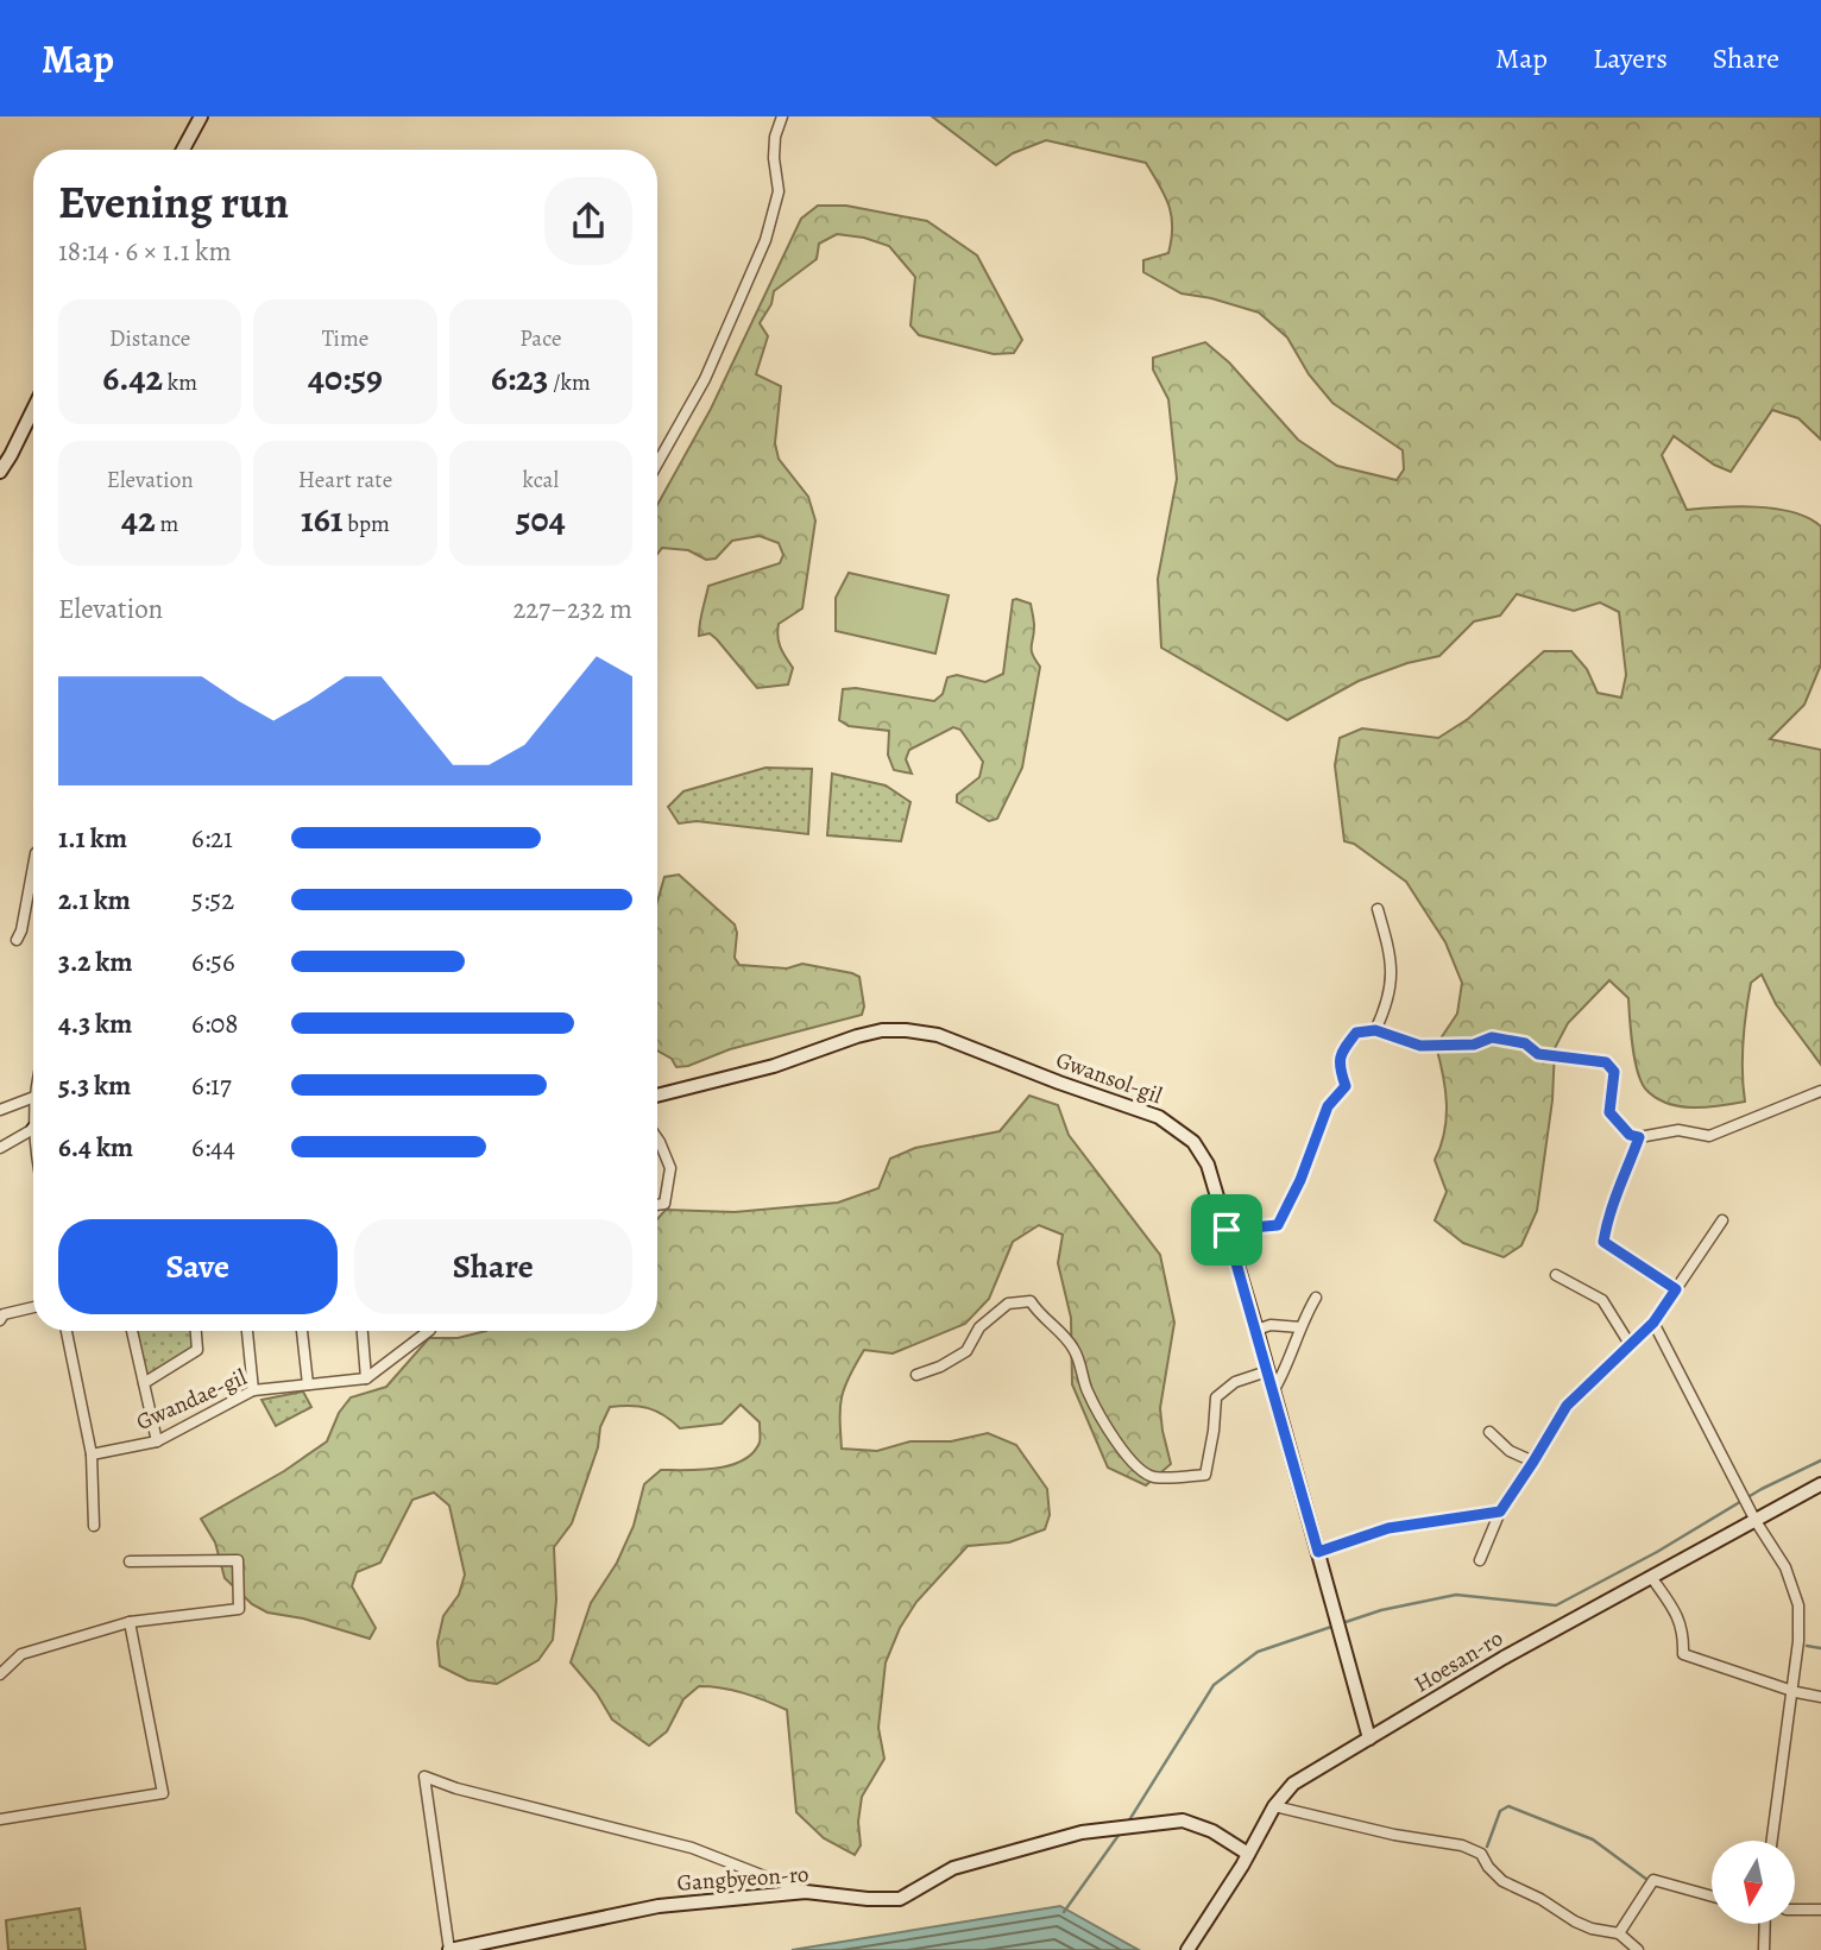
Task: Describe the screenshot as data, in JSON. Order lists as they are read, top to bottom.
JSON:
{
  "streets": {
    "street": [
      "Gwansol-gil",
      "Gwandae-gil",
      "Hoesan-ro",
      "Gangbyeon-ro"
    ]
  },
  "crossings": [
    ["Gwansol-gil", "Hoesan-ro"],
    ["Hoesan-ro", "Gangbyeon-ro"]
  ],
  "north": "bottom",
  "page": {
    "header": "Map",
    "nav": ["Map", "Layers", "Share"],
    "heading": ["Evening run", "18:14 · 6 × 1.1 km"],
    "stats": [
      ["Distance", "6.42 km"],
      ["Time", "40:59"],
      ["Pace", "6:23 /km"],
      ["Elevation", "42 m"],
      ["Heart rate", "161 bpm"],
      ["kcal", "504"]
    ],
    "chart": ["Elevation", "227–232 m"],
    "list": [
      {
        "name": "1.1 km",
        "note": "6:21"
      },
      {
        "name": "2.1 km",
        "note": "5:52"
      },
      {
        "name": "3.2 km",
        "note": "6:56"
      },
      {
        "name": "4.3 km",
        "note": "6:08"
      },
      {
        "name": "5.3 km",
        "note": "6:17"
      },
      {
        "name": "6.4 km",
        "note": "6:44"
      }
    ],
    "buttons": ["Save", "Share"]
  }
}
